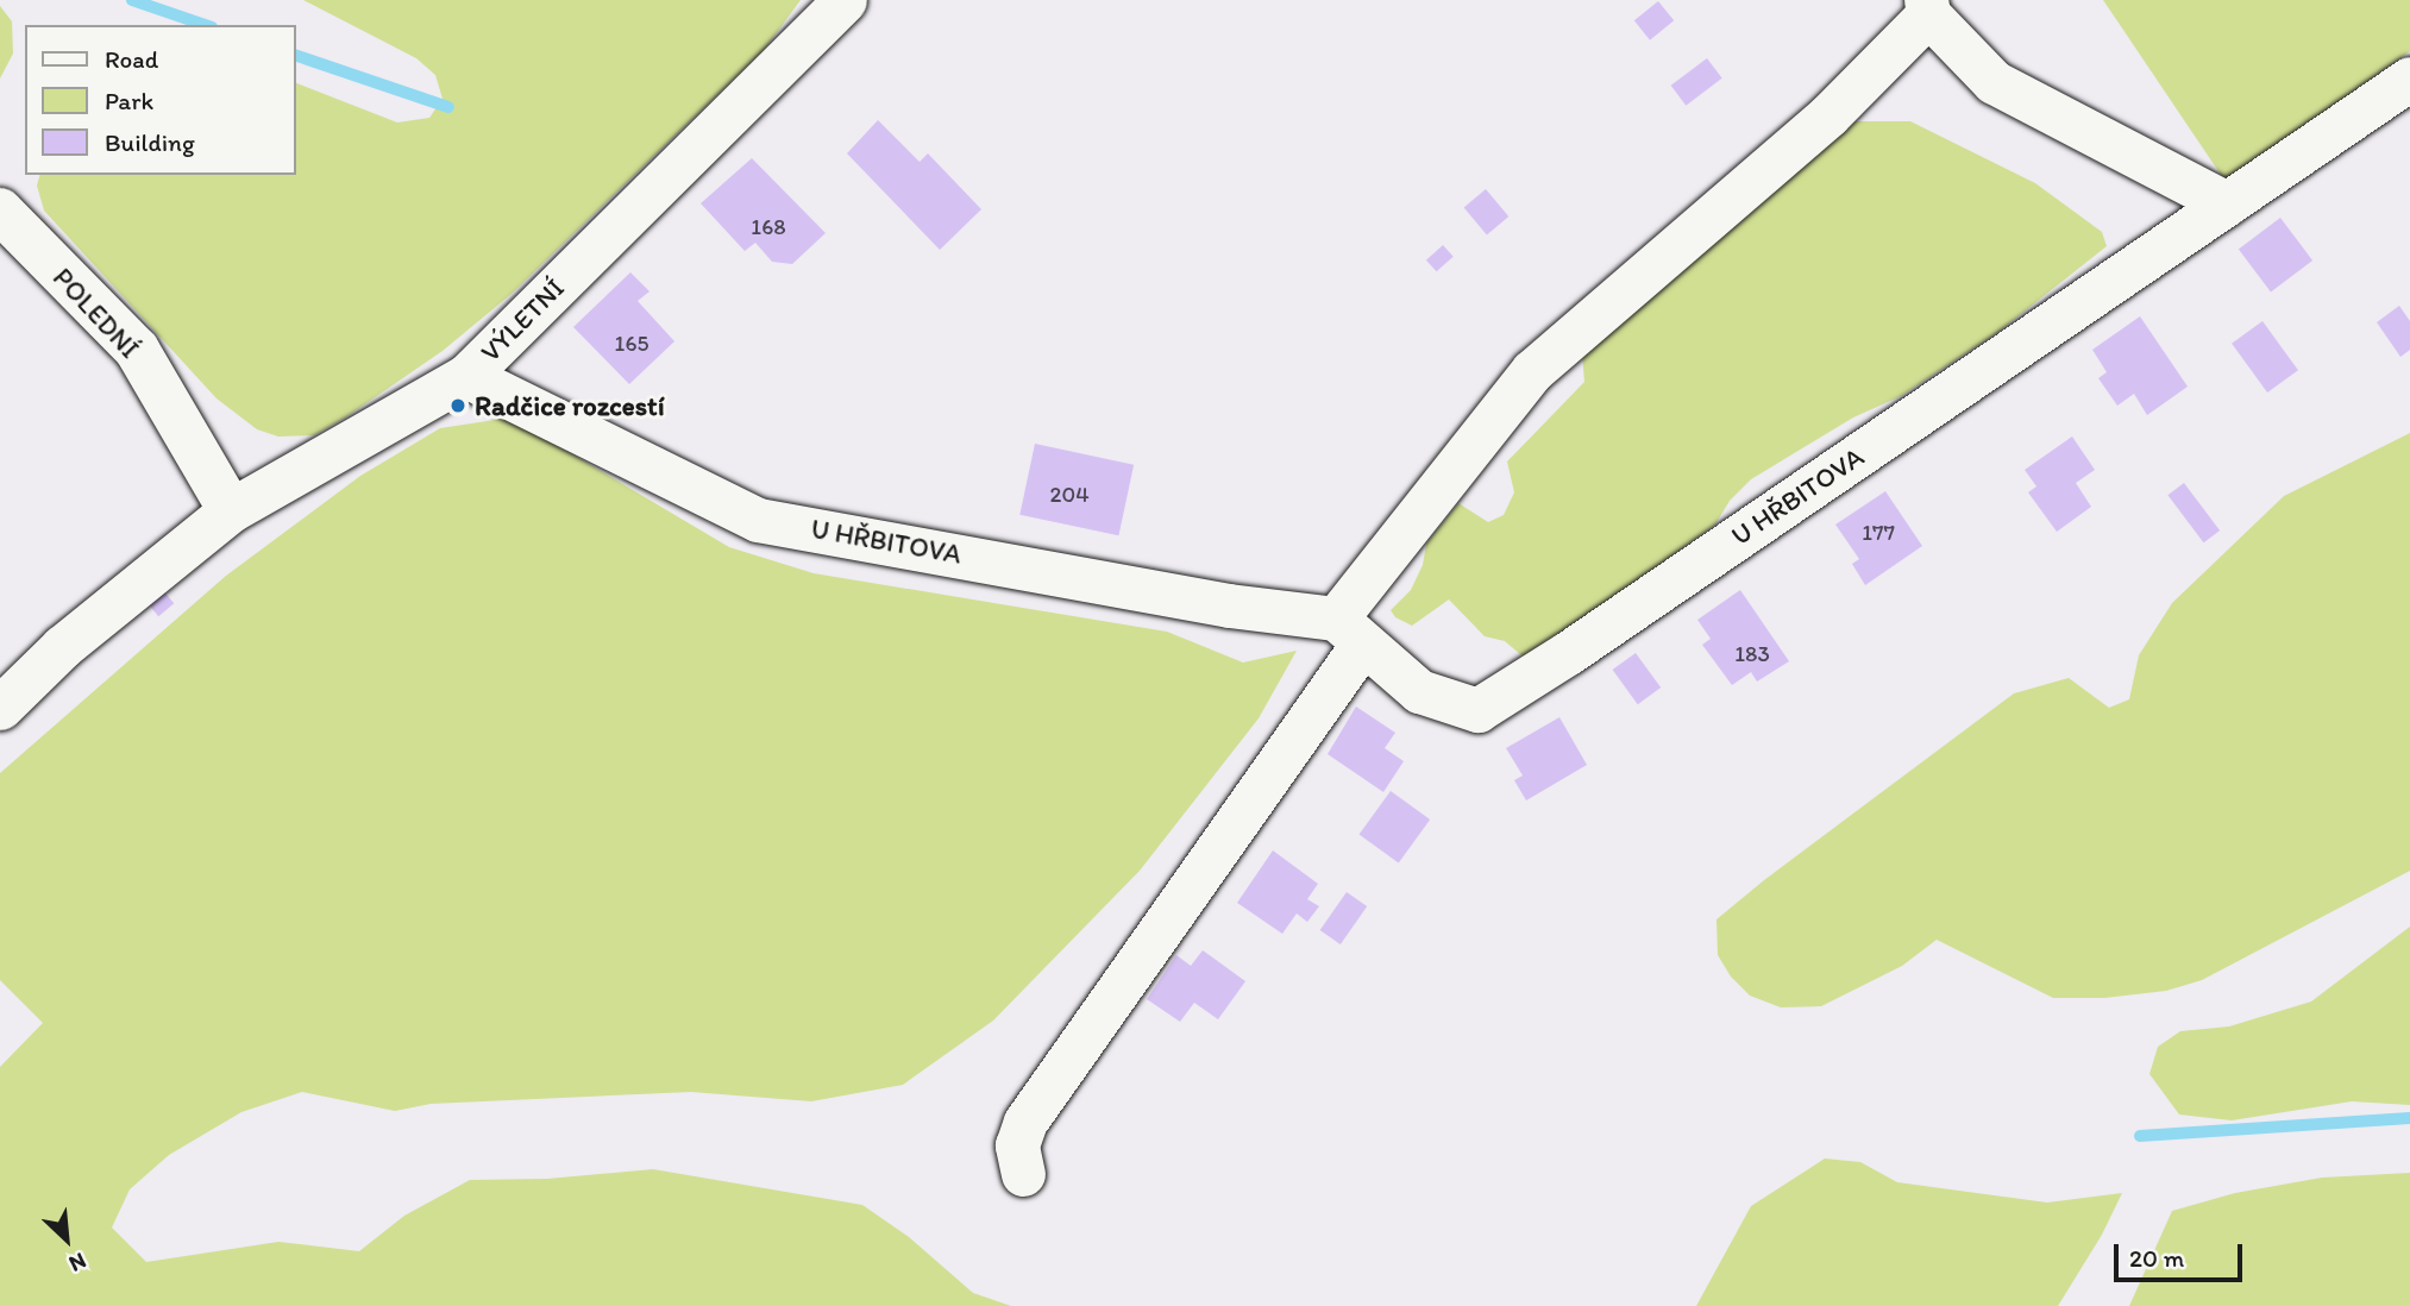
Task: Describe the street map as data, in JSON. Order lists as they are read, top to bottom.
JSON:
{
  "streets": {
    "street": ["POLEDNÍ", "VÝLETNÍ", "U HŘBITOVA"]
  },
  "crossings": [
    ["POLEDNÍ", "VÝLETNÍ"],
    ["VÝLETNÍ", "U HŘBITOVA"]
  ],
  "places": ["Radčice rozcestí"],
  "house_numbers": [
    "168",
    "165",
    "204",
    "177",
    "183"
  ],
  "legend": ["Road", "Park", "Building"],
  "scale_bar": "20 m",
  "north": "bottom right"
}
